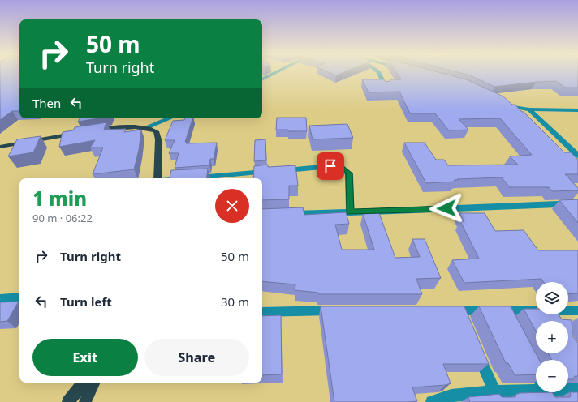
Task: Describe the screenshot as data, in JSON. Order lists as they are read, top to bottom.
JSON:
{
  "page": {
    "turn": ["50 m", "Turn right"],
    "then": "Then",
    "heading": ["1 min", "90 m · 06:22"],
    "list": [
      {
        "name": "Turn right",
        "value": "50 m"
      },
      {
        "name": "Turn left",
        "value": "30 m"
      }
    ],
    "map_buttons": ["+", "−"],
    "buttons": ["Exit", "Share"]
  }
}
